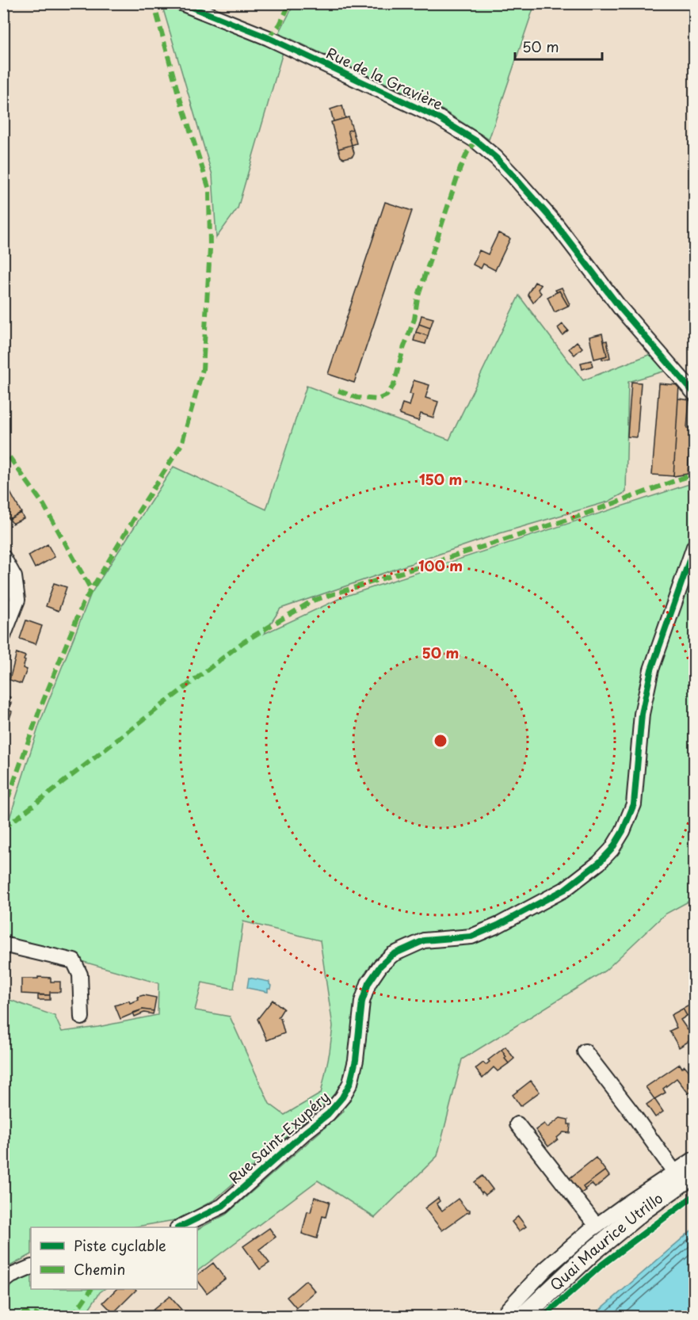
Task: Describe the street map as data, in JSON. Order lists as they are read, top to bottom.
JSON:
{
  "streets": {
    "main road": ["Quai Maurice Utrillo"],
    "street": ["Rue de la Gravière", "Rue Saint-Exupéry"]
  },
  "legend": ["Piste cyclable", "Chemin"],
  "scale_bar": "50 m",
  "rings": ["150 m", "100 m", "50 m"]
}
